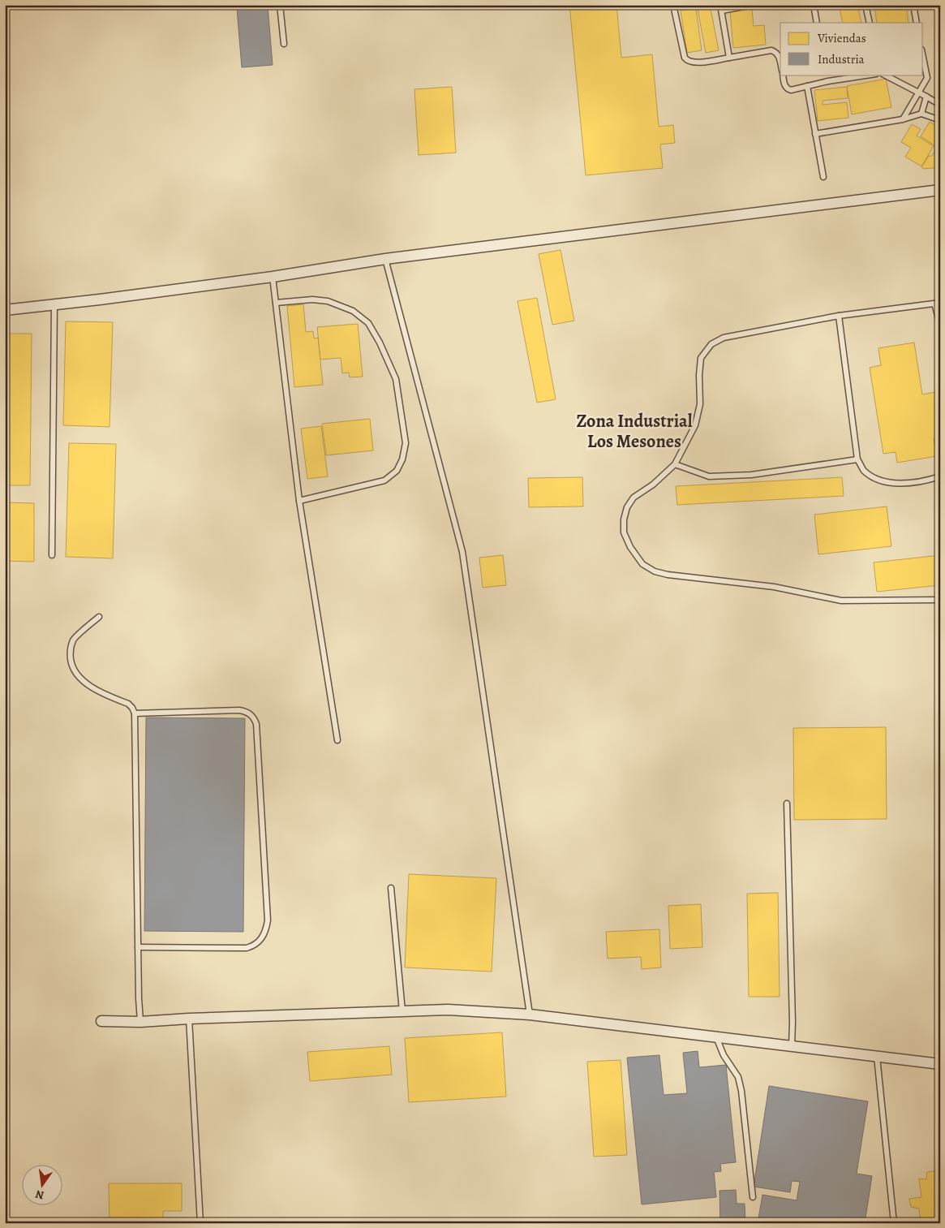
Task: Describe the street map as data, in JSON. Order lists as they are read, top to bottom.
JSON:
{
  "districts": ["Zona Industrial Los Mesones"],
  "legend": ["Viviendas", "Industria"],
  "north": "bottom"
}
